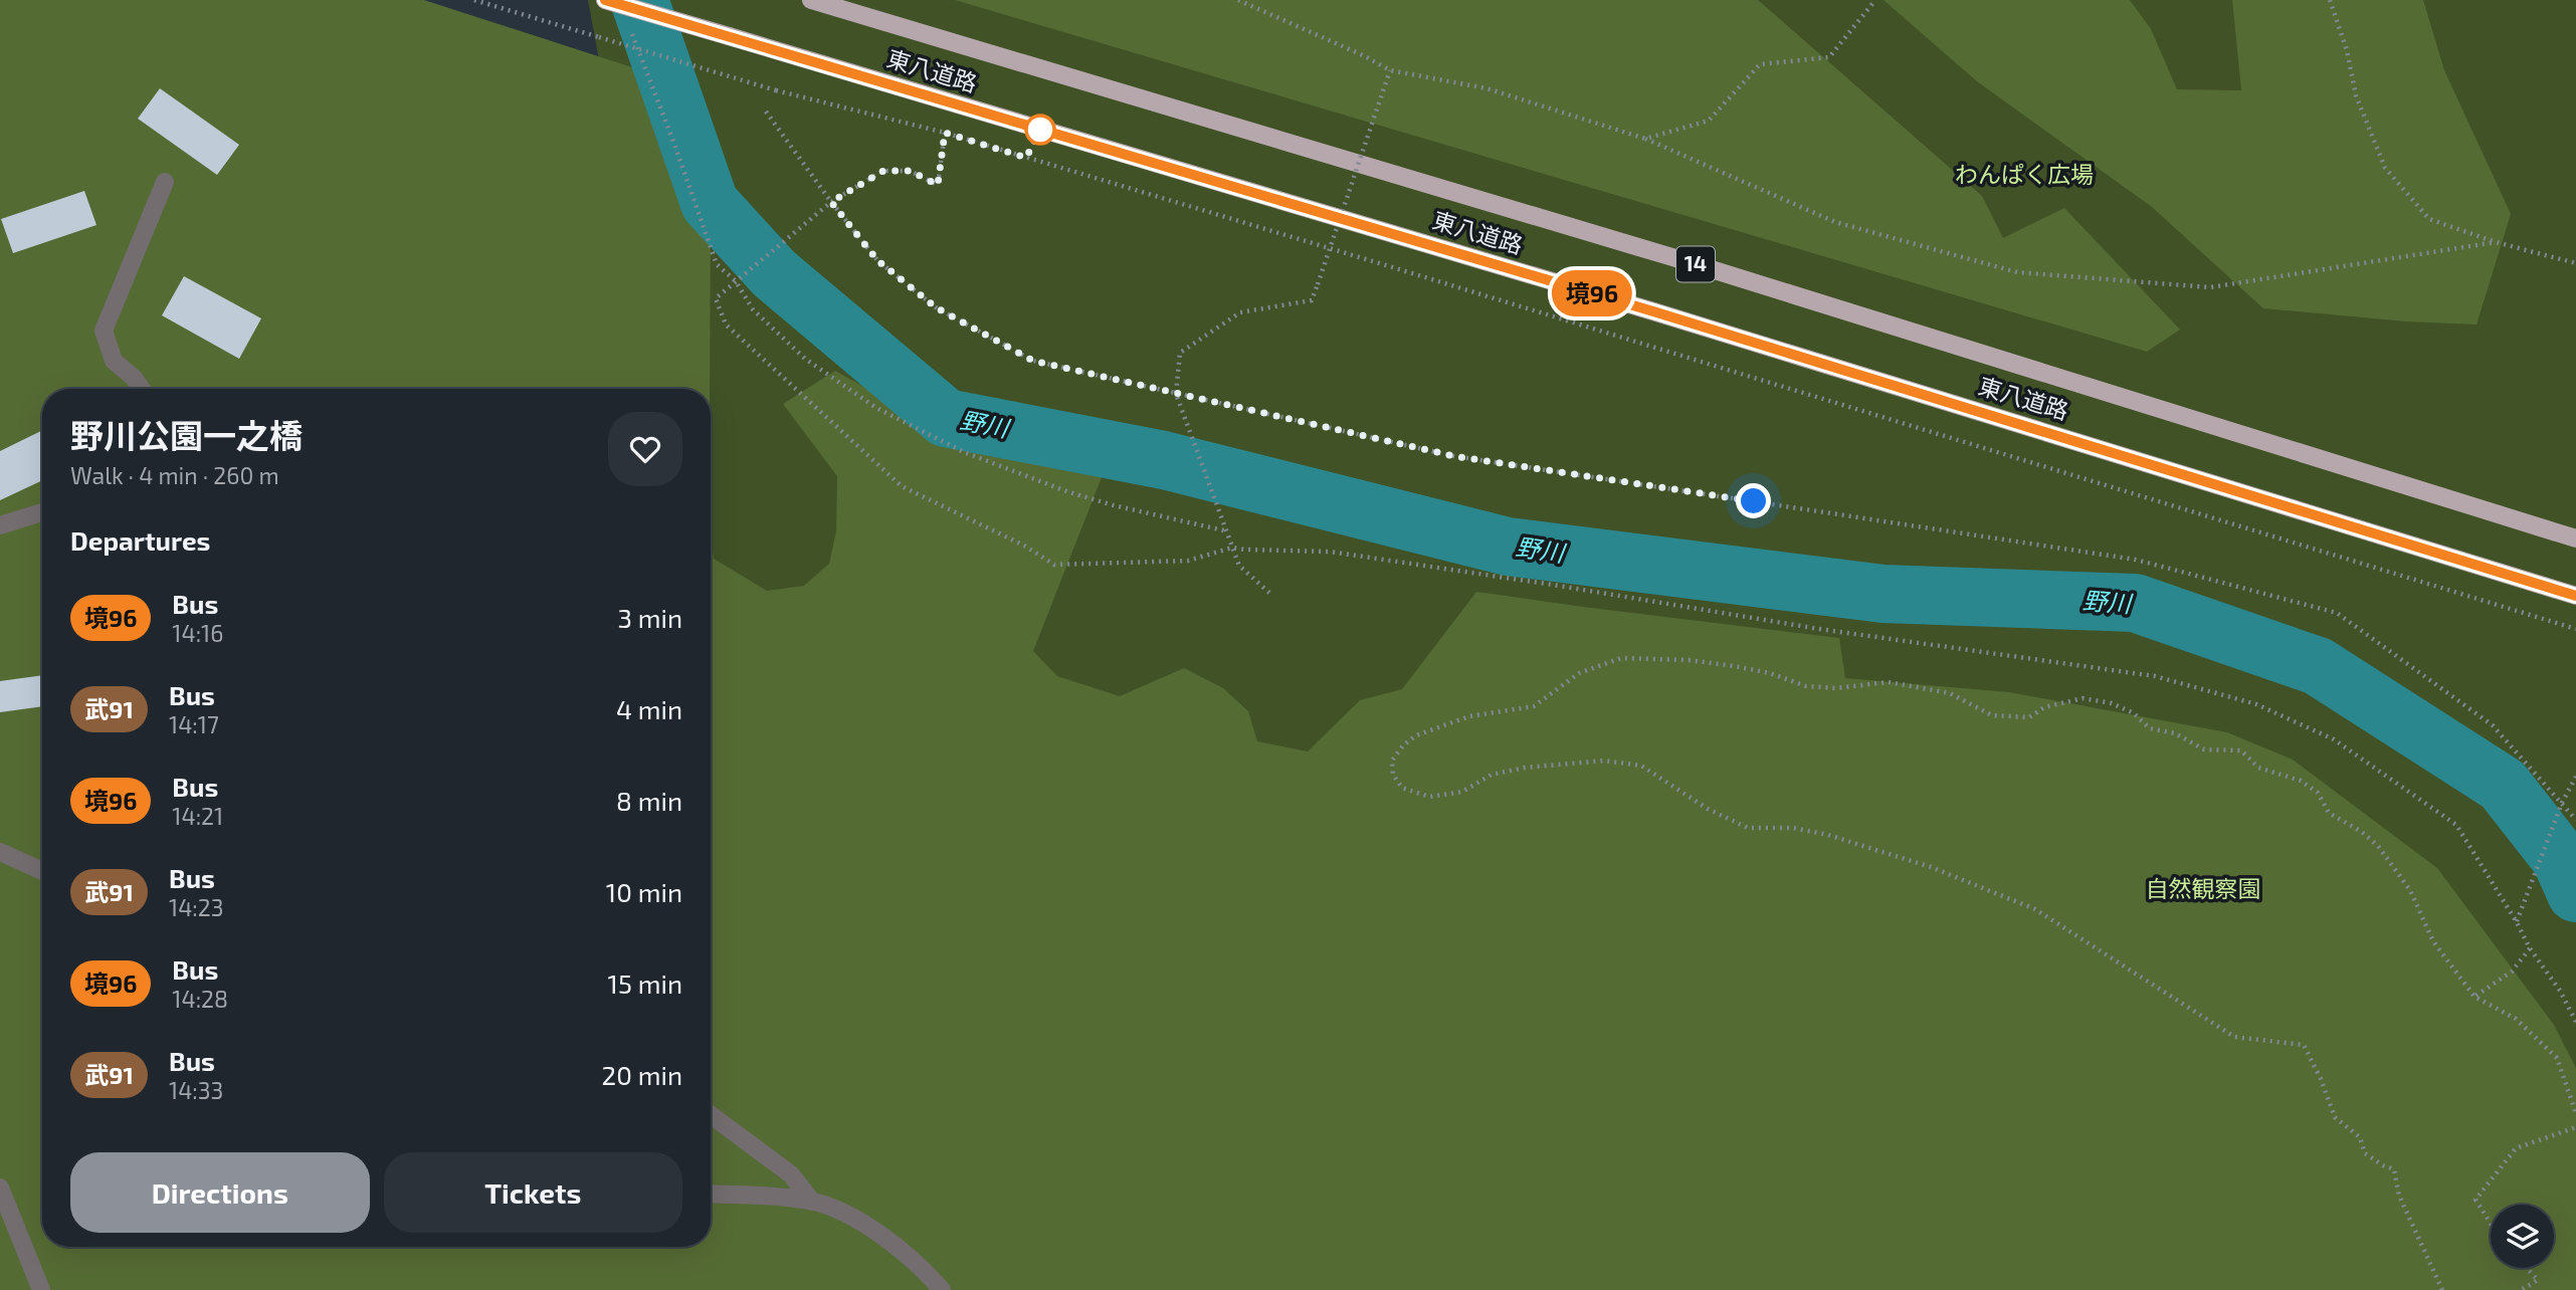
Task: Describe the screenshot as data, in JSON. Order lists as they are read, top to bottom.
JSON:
{
  "streets": {
    "main road": ["東八道路", "14"]
  },
  "water": ["野川"],
  "parks": ["わんぱく広場", "自然観察園"],
  "lines": ["bus line 境96"],
  "page": {
    "on_map": "境96",
    "heading": [
      ["野川公園一之橋", "Walk · 4 min · 260 m"],
      "Departures"
    ],
    "list": [
      {
        "mark": "境96",
        "name": "Bus",
        "note": "14:16",
        "value": "3 min"
      },
      {
        "mark": "武91",
        "name": "Bus",
        "note": "14:17",
        "value": "4 min"
      },
      {
        "mark": "境96",
        "name": "Bus",
        "note": "14:21",
        "value": "8 min"
      },
      {
        "mark": "武91",
        "name": "Bus",
        "note": "14:23",
        "value": "10 min"
      },
      {
        "mark": "境96",
        "name": "Bus",
        "note": "14:28",
        "value": "15 min"
      },
      {
        "mark": "武91",
        "name": "Bus",
        "note": "14:33",
        "value": "20 min"
      }
    ],
    "buttons": ["Directions", "Tickets"]
  }
}
